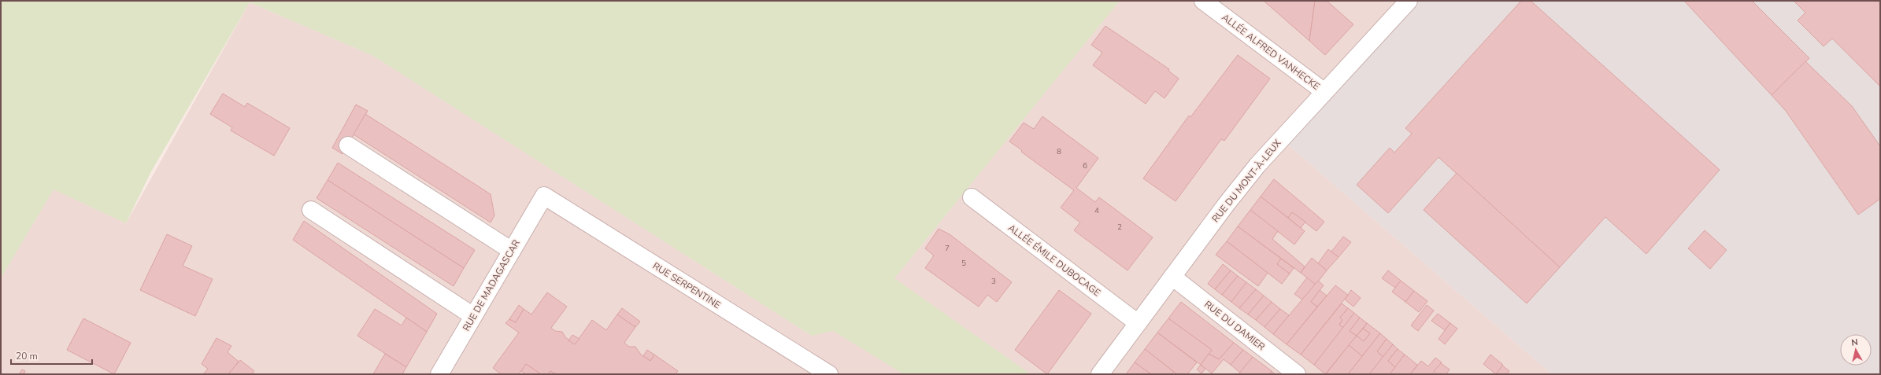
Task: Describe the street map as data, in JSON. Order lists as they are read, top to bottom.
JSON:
{
  "streets": {
    "street": [
      "ALLÉE ALFRED VANHECKE",
      "RUE DU MONT-À-LEUX",
      "ALLÉE ÉMILE DUBOCAGE",
      "RUE DE MADAGASCAR",
      "RUE SERPENTINE",
      "RUE DU DAMIER"
    ]
  },
  "crossings": [
    ["ALLÉE ALFRED VANHECKE", "RUE DU MONT-À-LEUX"],
    ["RUE DU MONT-À-LEUX", "ALLÉE ÉMILE DUBOCAGE"],
    ["RUE DU MONT-À-LEUX", "RUE DU DAMIER"],
    ["RUE DE MADAGASCAR", "RUE SERPENTINE"]
  ],
  "house_numbers": [
    "8",
    "6",
    "4",
    "2",
    "7",
    "5",
    "3"
  ],
  "scale_bar": "20 m",
  "north": "top"
}
